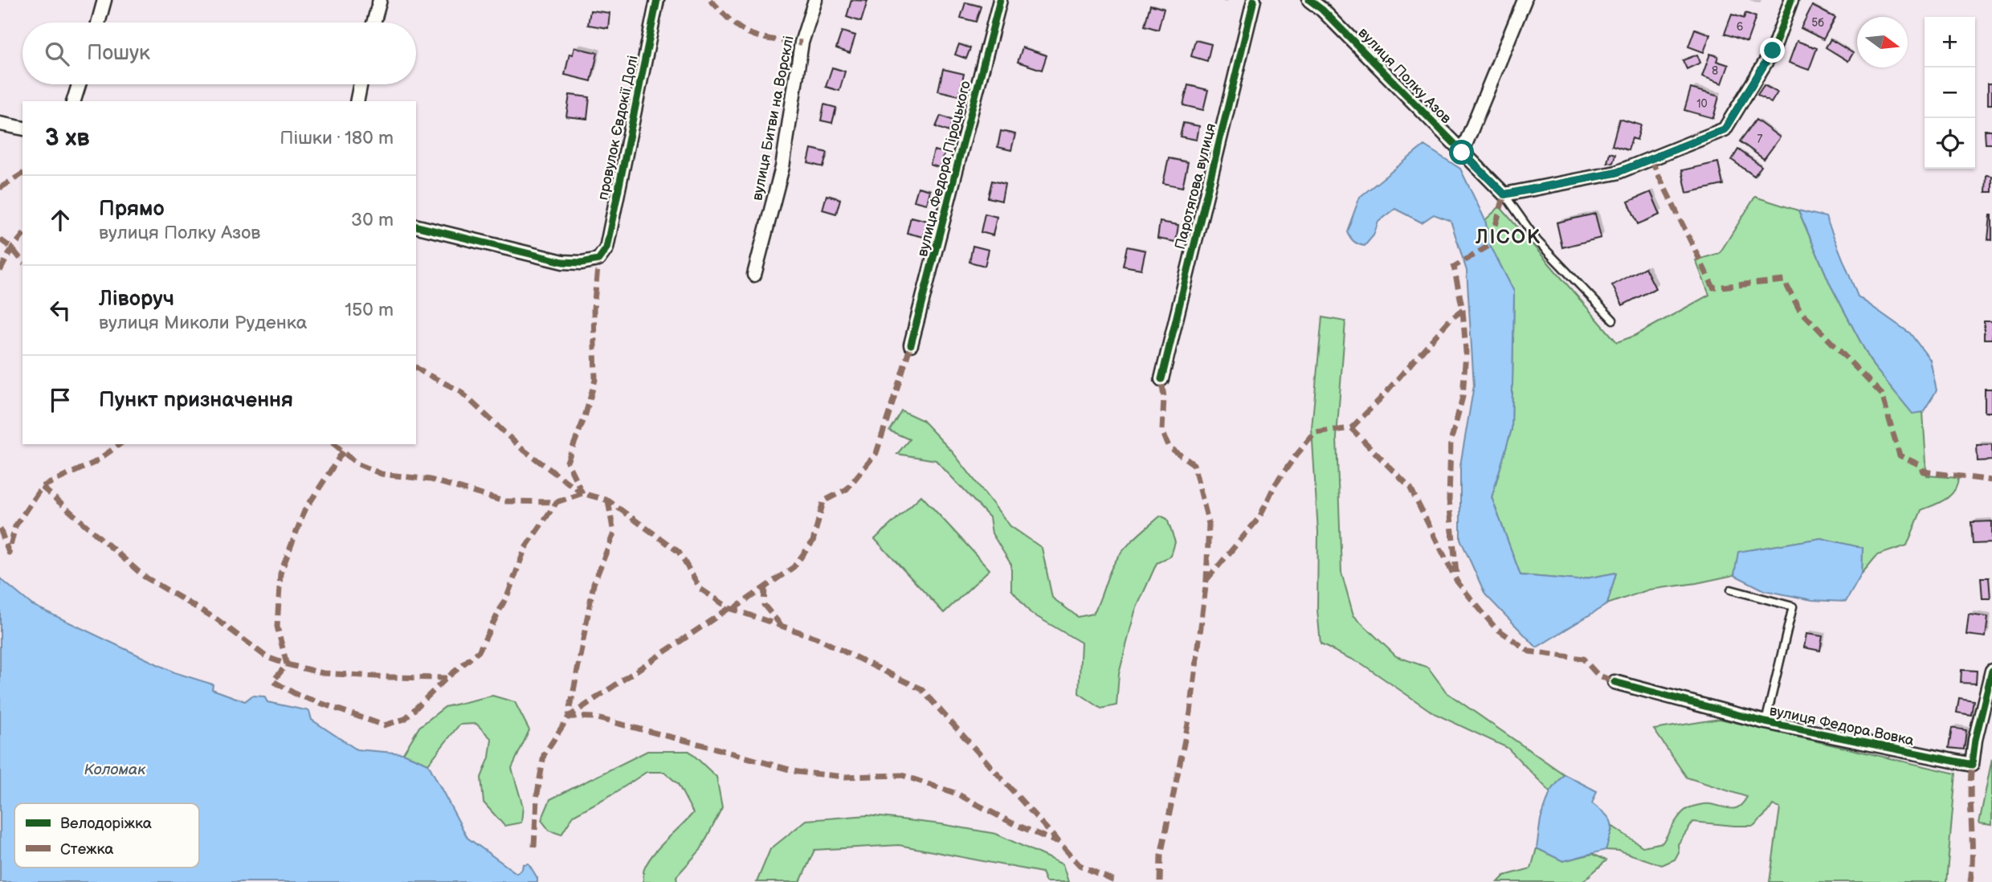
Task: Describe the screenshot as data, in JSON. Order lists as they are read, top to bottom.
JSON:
{
  "streets": {
    "street": [
      "вулиця Полку Азов",
      "вулиця Битви на Ворсклі",
      "провулок Євдокії Долі",
      "вулиця Федора Піроцького",
      "Паротягова вулиця",
      "вулиця Федора Вовка"
    ]
  },
  "districts": ["ЛІСОК"],
  "water": ["Коломак"],
  "house_numbers": [
    "5б",
    "6",
    "8",
    "10",
    "7"
  ],
  "legend": ["Велодоріжка", "Стежка"],
  "north": "right",
  "page": {
    "map_buttons": ["+", "−"],
    "search": "Пошук",
    "heading": ["3 хв", "Пішки · 180 m"],
    "list": [
      ["Прямо", "вулиця Полку Азов", "30 m"],
      ["Ліворуч", "вулиця Миколи Руденка", "150 m"],
      "Пункт призначення"
    ]
  }
}
